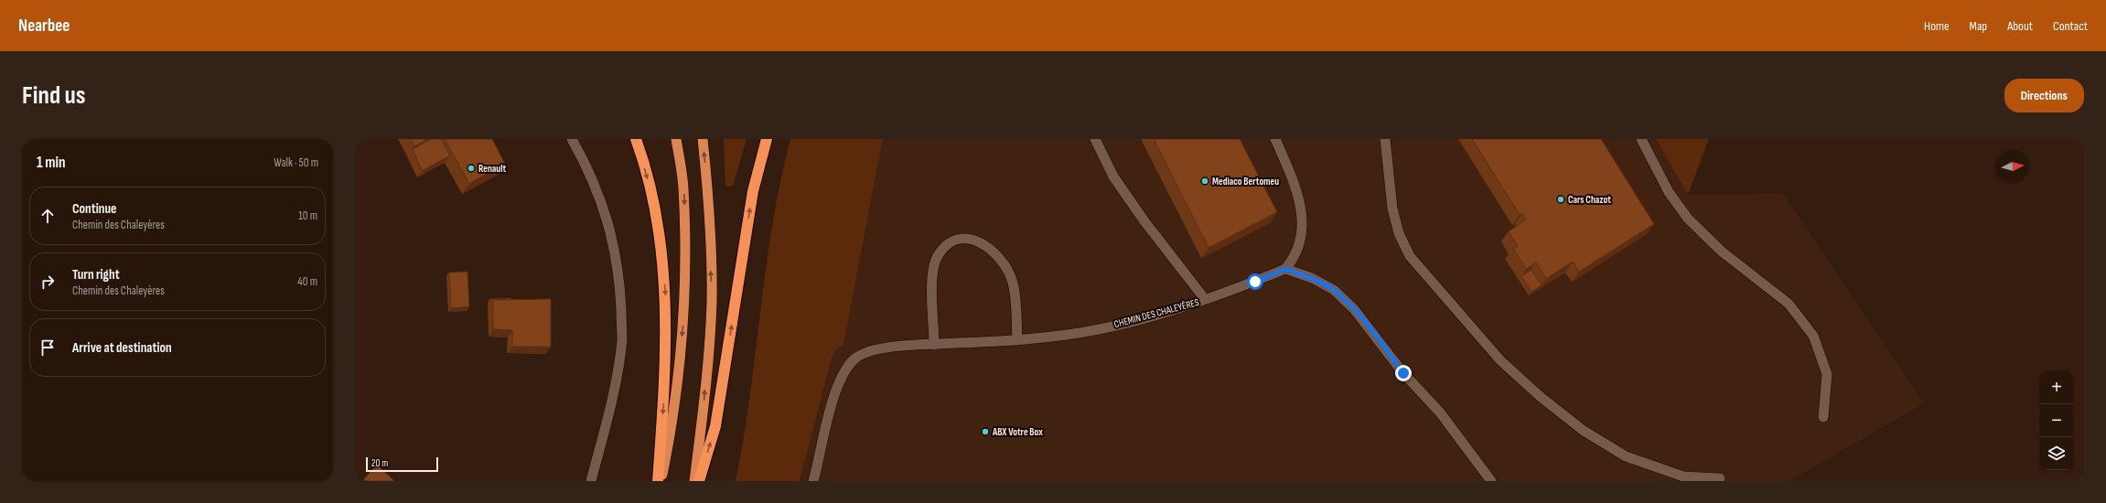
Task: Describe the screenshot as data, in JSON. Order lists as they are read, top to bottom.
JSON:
{
  "streets": {
    "street": ["CHEMIN DES CHALEYÈRES"]
  },
  "places": [
    "Renault",
    "Mediaco Bertomeu",
    "Cars Chazot",
    "ABX Votre Box"
  ],
  "scale_bar": "20 m",
  "north": "right",
  "page": {
    "header": "Nearbee",
    "nav": [
      "Home",
      "Map",
      "About",
      "Contact"
    ],
    "buttons": "Directions",
    "title": "Find us",
    "heading": ["1 min", "Walk · 50 m"],
    "list": [
      ["Continue", "Chemin des Chaleyères", "10 m"],
      ["Turn right", "Chemin des Chaleyères", "40 m"],
      "Arrive at destination"
    ],
    "map_buttons": ["+", "−"],
    "scale": "20 m"
  }
}
